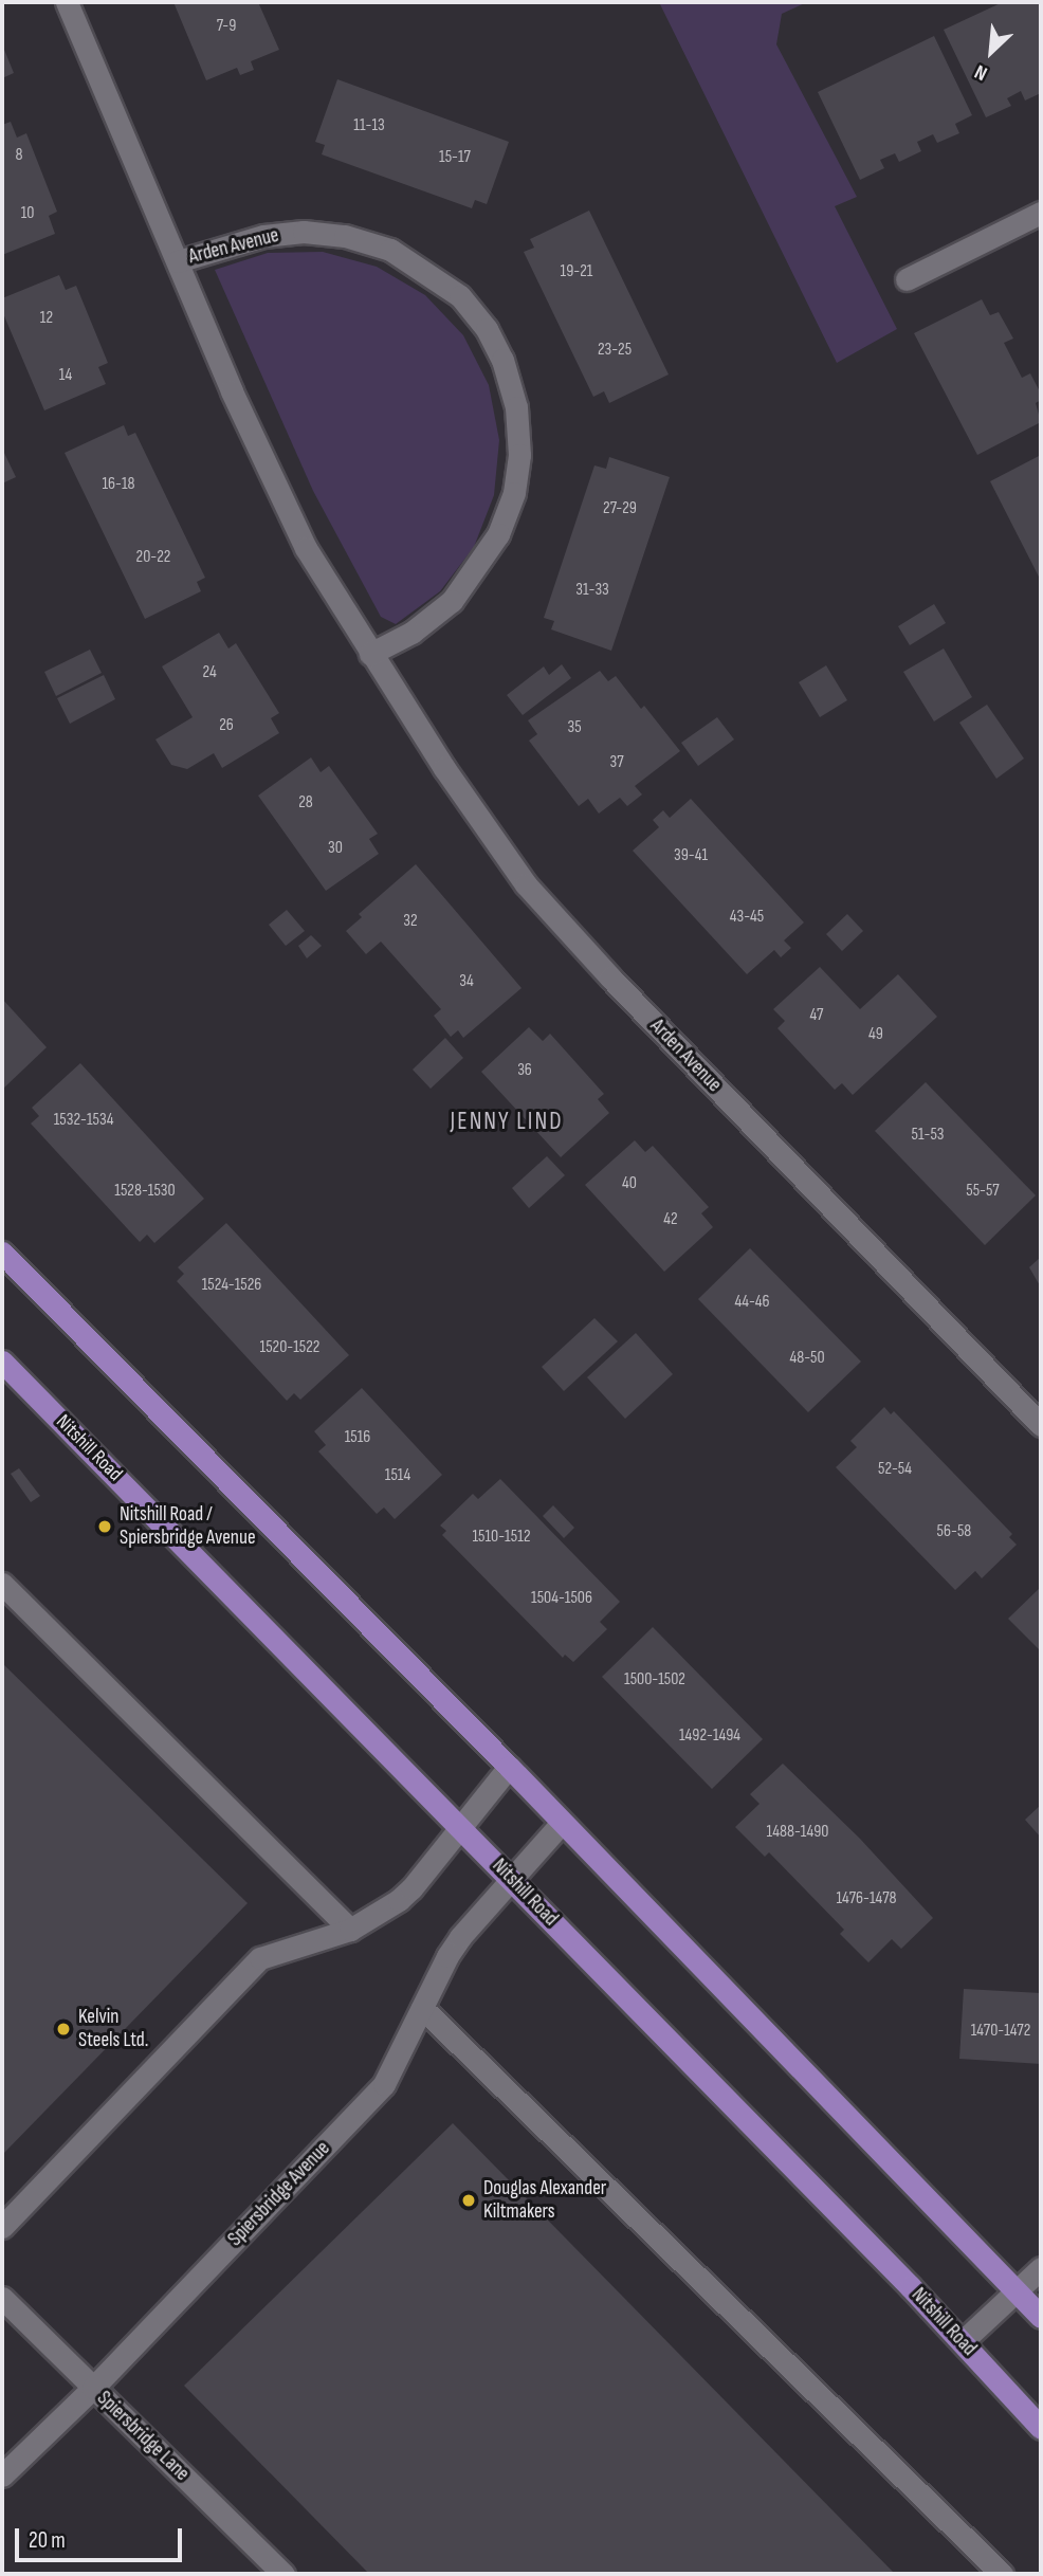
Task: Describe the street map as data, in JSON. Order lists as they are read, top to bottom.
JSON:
{
  "streets": {
    "main road": ["Nitshill Road"],
    "street": ["Arden Avenue", "Spiersbridge Avenue", "Spiersbridge Lane"]
  },
  "crossings": [
    ["Nitshill Road", "Spiersbridge Avenue"],
    ["Spiersbridge Avenue", "Spiersbridge Lane"]
  ],
  "districts": ["JENNY LIND"],
  "places": ["Nitshill Road / Spiersbridge Avenue", "Kelvin Steels Ltd.", "Douglas Alexander Kiltmakers"],
  "house_numbers": [
    "7-9",
    "11-13",
    "8",
    "15-17",
    "10",
    "19-21",
    "12",
    "23-25",
    "14",
    "16-18",
    "27-29",
    "20-22",
    "31-33",
    "24",
    "26",
    "35",
    "37",
    "28",
    "30",
    "39-41",
    "43-45",
    "32",
    "34",
    "47",
    "49",
    "36",
    "1532-1534",
    "51-53",
    "40",
    "1528-1530",
    "55-57",
    "42",
    "1524-1526",
    "44-46",
    "1520-1522",
    "48-50",
    "1516",
    "52-54",
    "1514",
    "56-58",
    "1510-1512",
    "1504-1506",
    "1500-1502",
    "1492-1494",
    "1488-1490",
    "1476-1478",
    "1470-1472"
  ],
  "scale_bar": "20 m",
  "north": "bottom left"
}
